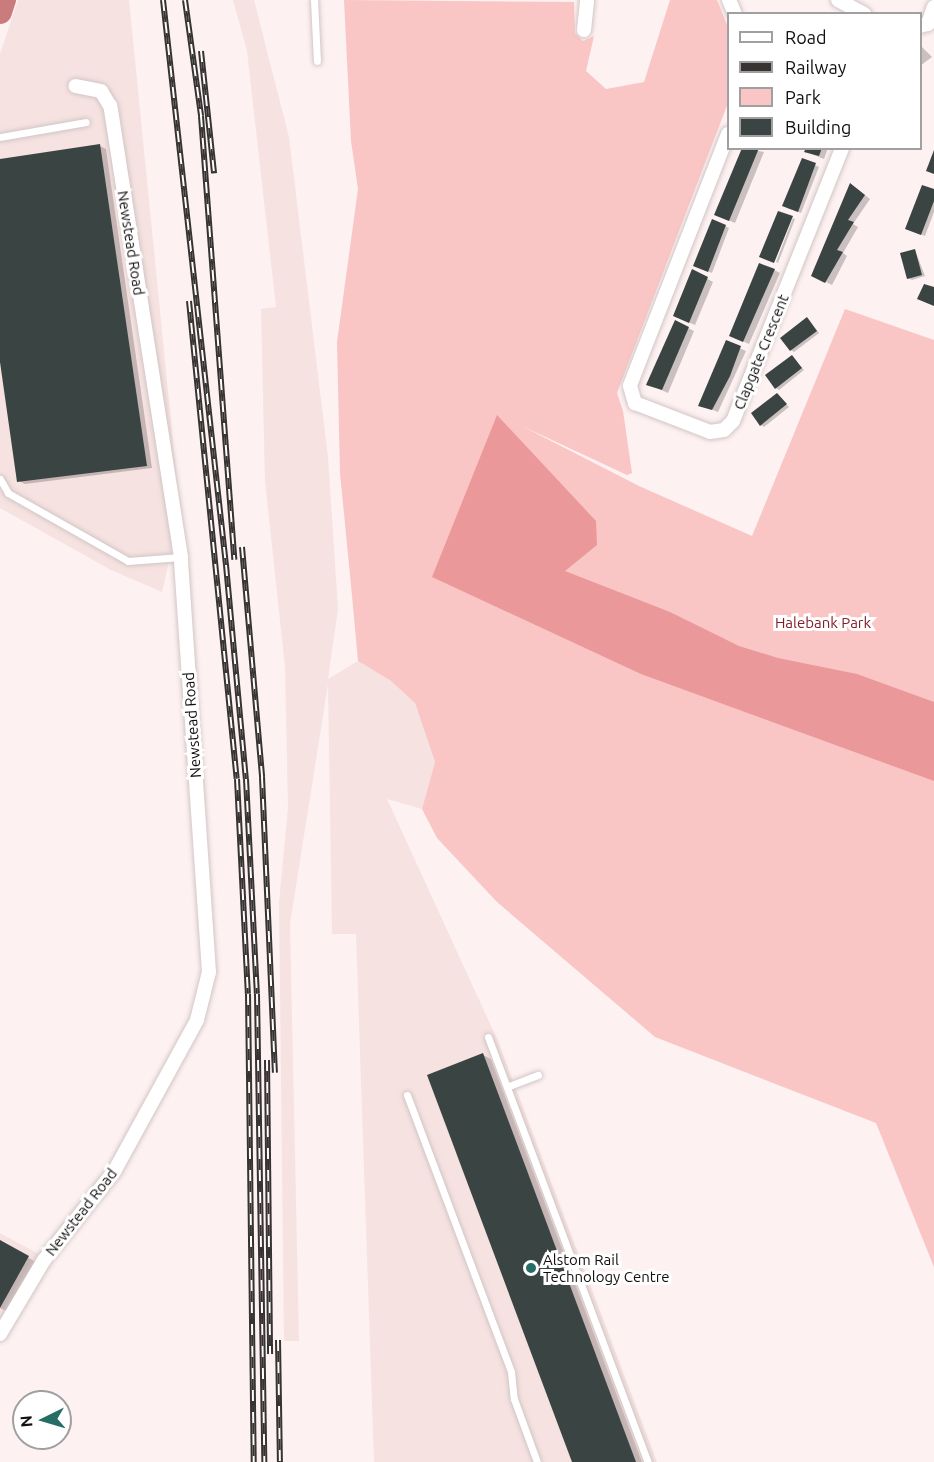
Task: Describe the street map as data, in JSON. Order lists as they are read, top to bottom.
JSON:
{
  "streets": {
    "street": ["Newstead Road", "Clapgate Crescent"]
  },
  "parks": ["Halebank Park"],
  "places": ["Alstom Rail Technology Centre"],
  "legend": [
    "Road",
    "Railway",
    "Park",
    "Building"
  ],
  "north": "left"
}
